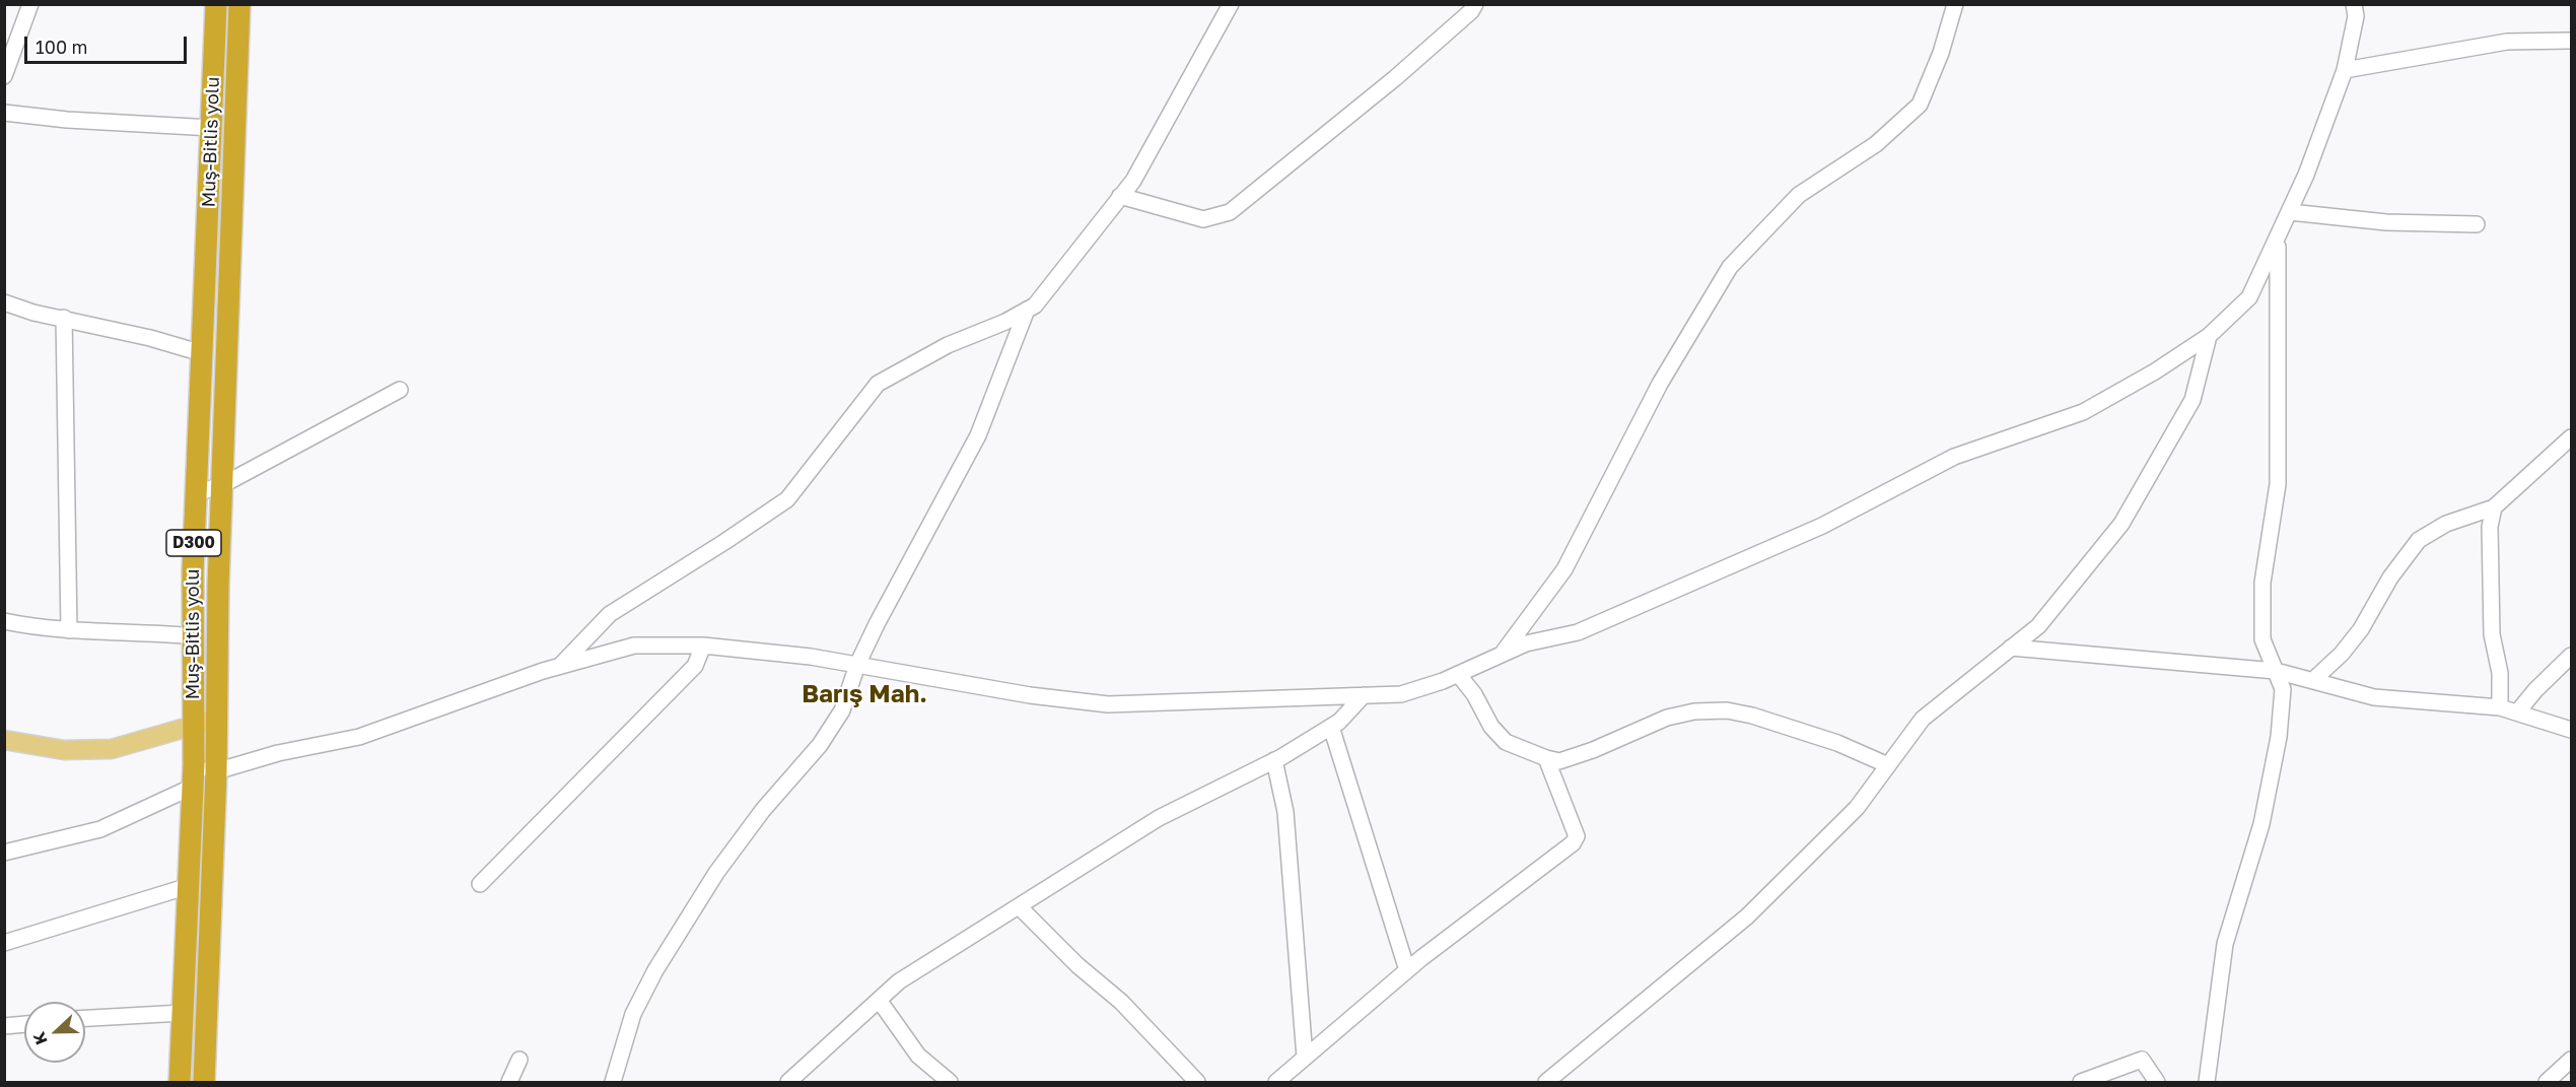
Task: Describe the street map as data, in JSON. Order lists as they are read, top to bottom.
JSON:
{
  "streets": {
    "highway": ["Muş-Bitlis yolu", "D300"]
  },
  "districts": ["Barış Mah."],
  "scale_bar": "100 m",
  "north": "left"
}
